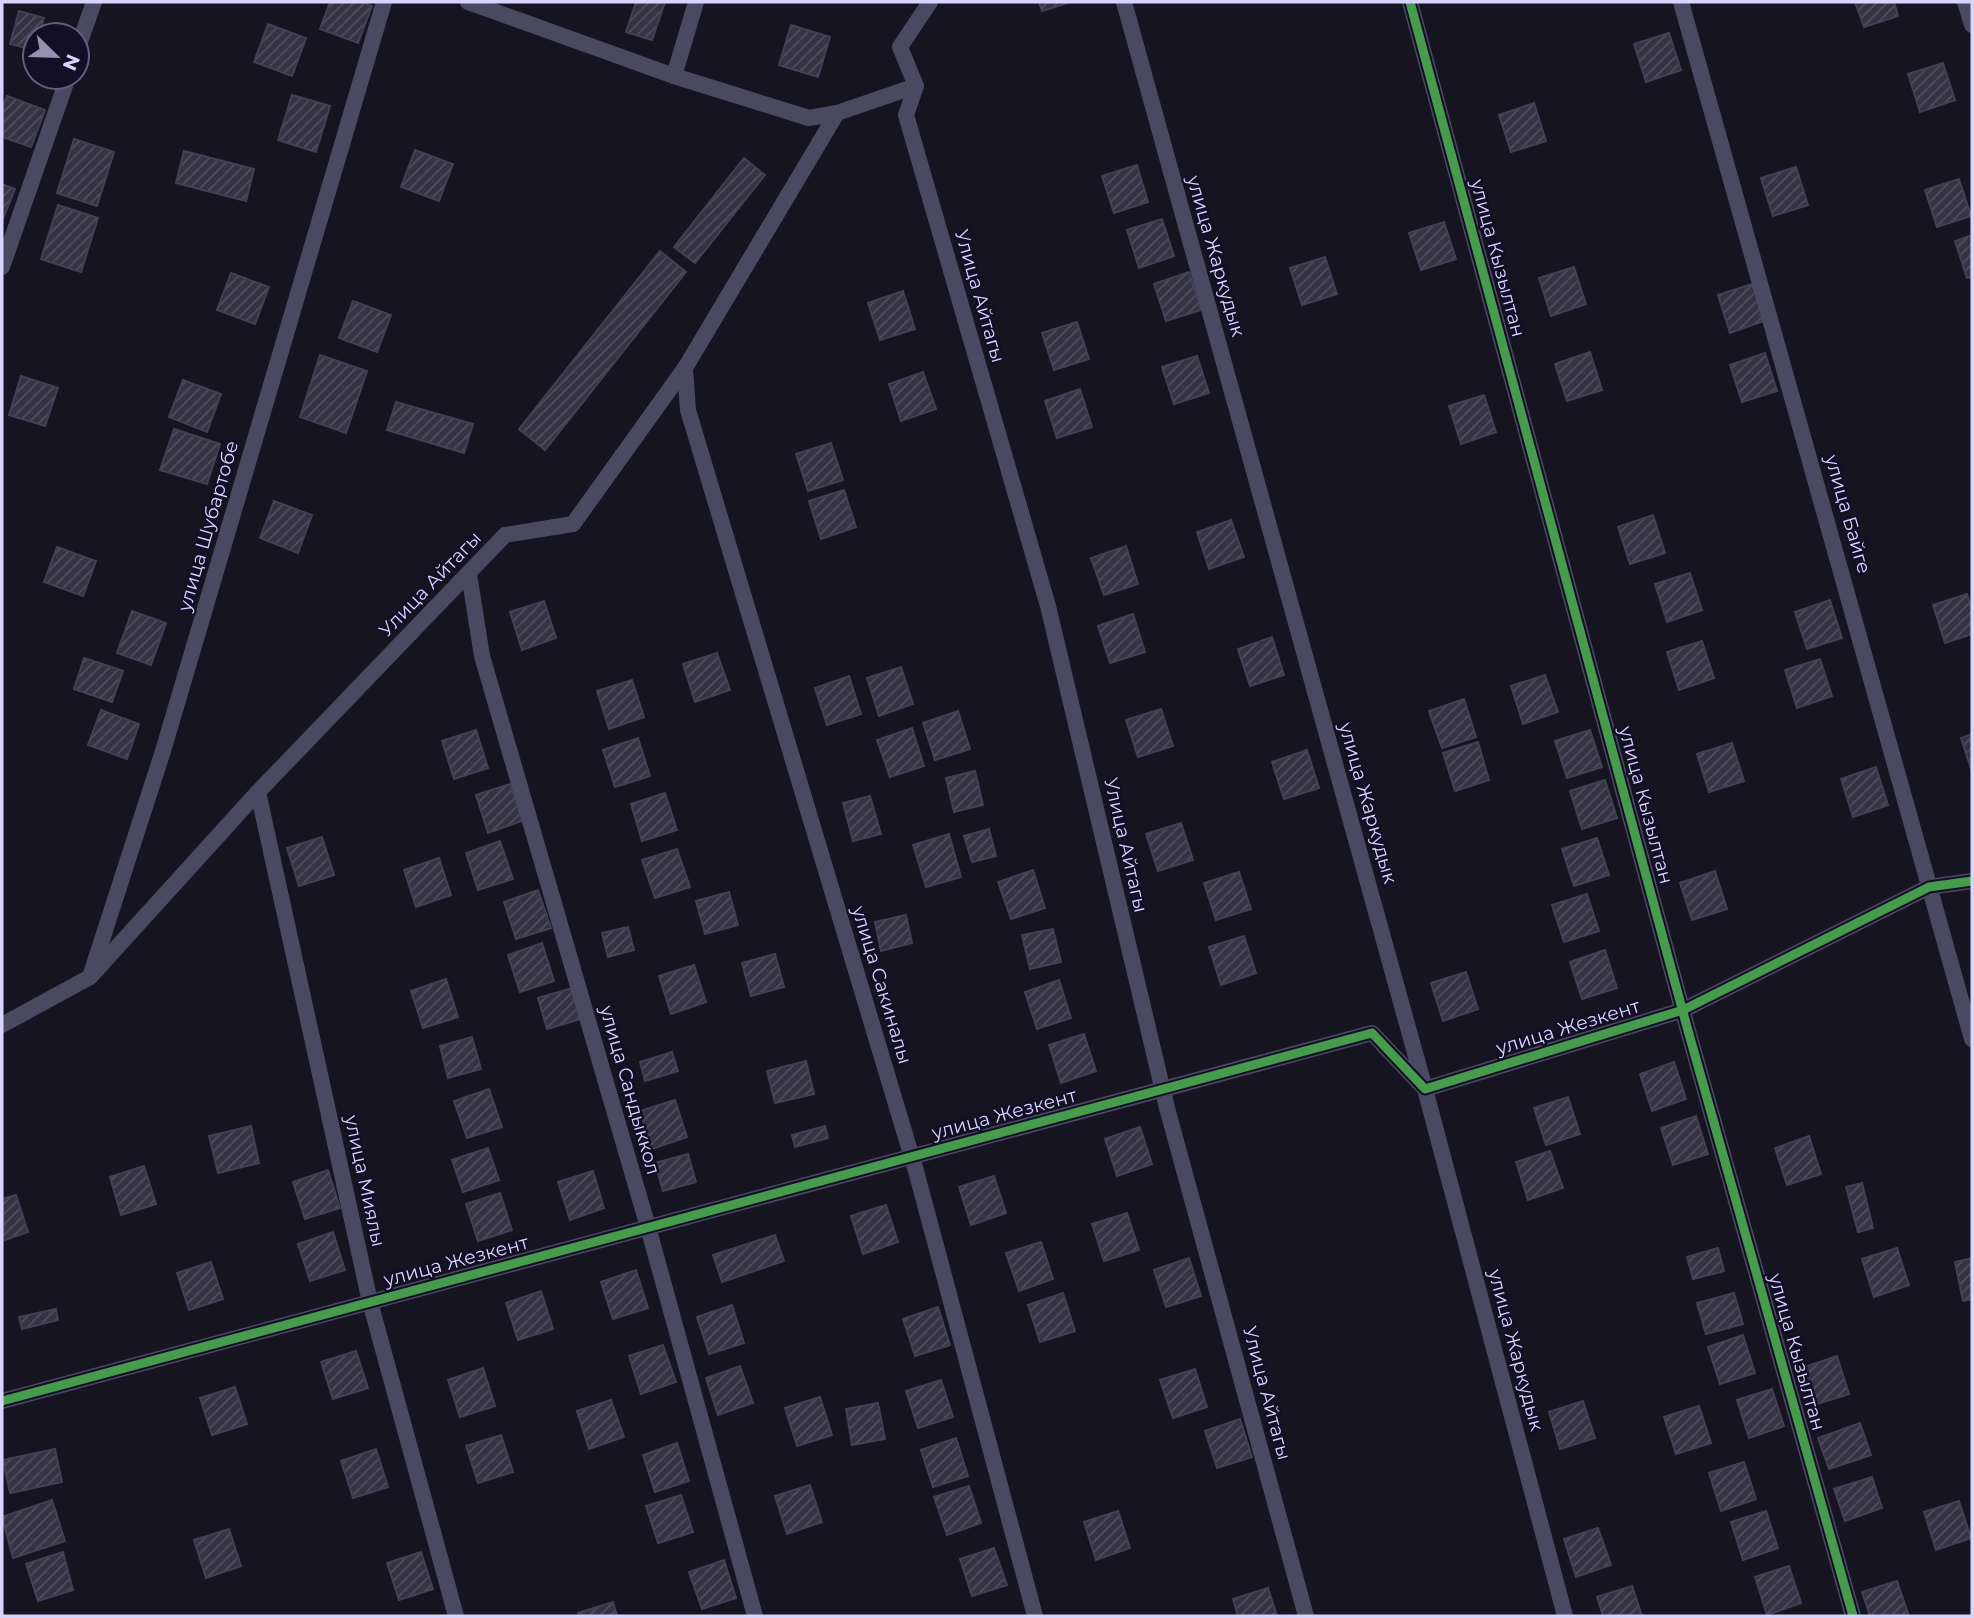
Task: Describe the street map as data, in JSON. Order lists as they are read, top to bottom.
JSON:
{
  "streets": {
    "street": [
      "улица Жаркудык",
      "улица Кызылтан",
      "Улица Айтагы",
      "улица Байге",
      "улица Шубартобе",
      "улица Сакиналы",
      "улица Жезкент",
      "улица Сандыккол",
      "улица Миялы"
    ]
  },
  "crossings": [
    ["улица Жаркудык", "улица Жезкент"],
    ["улица Кызылтан", "улица Жезкент"],
    ["Улица Айтагы", "улица Шубартобе"],
    ["Улица Айтагы", "улица Сакиналы"],
    ["Улица Айтагы", "улица Жезкент"],
    ["Улица Айтагы", "улица Сандыккол"],
    ["Улица Айтагы", "улица Миялы"],
    ["улица Байге", "улица Жезкент"],
    ["улица Сакиналы", "улица Жезкент"],
    ["улица Жезкент", "улица Сандыккол"],
    ["улица Жезкент", "улица Миялы"]
  ],
  "north": "bottom right"
}
